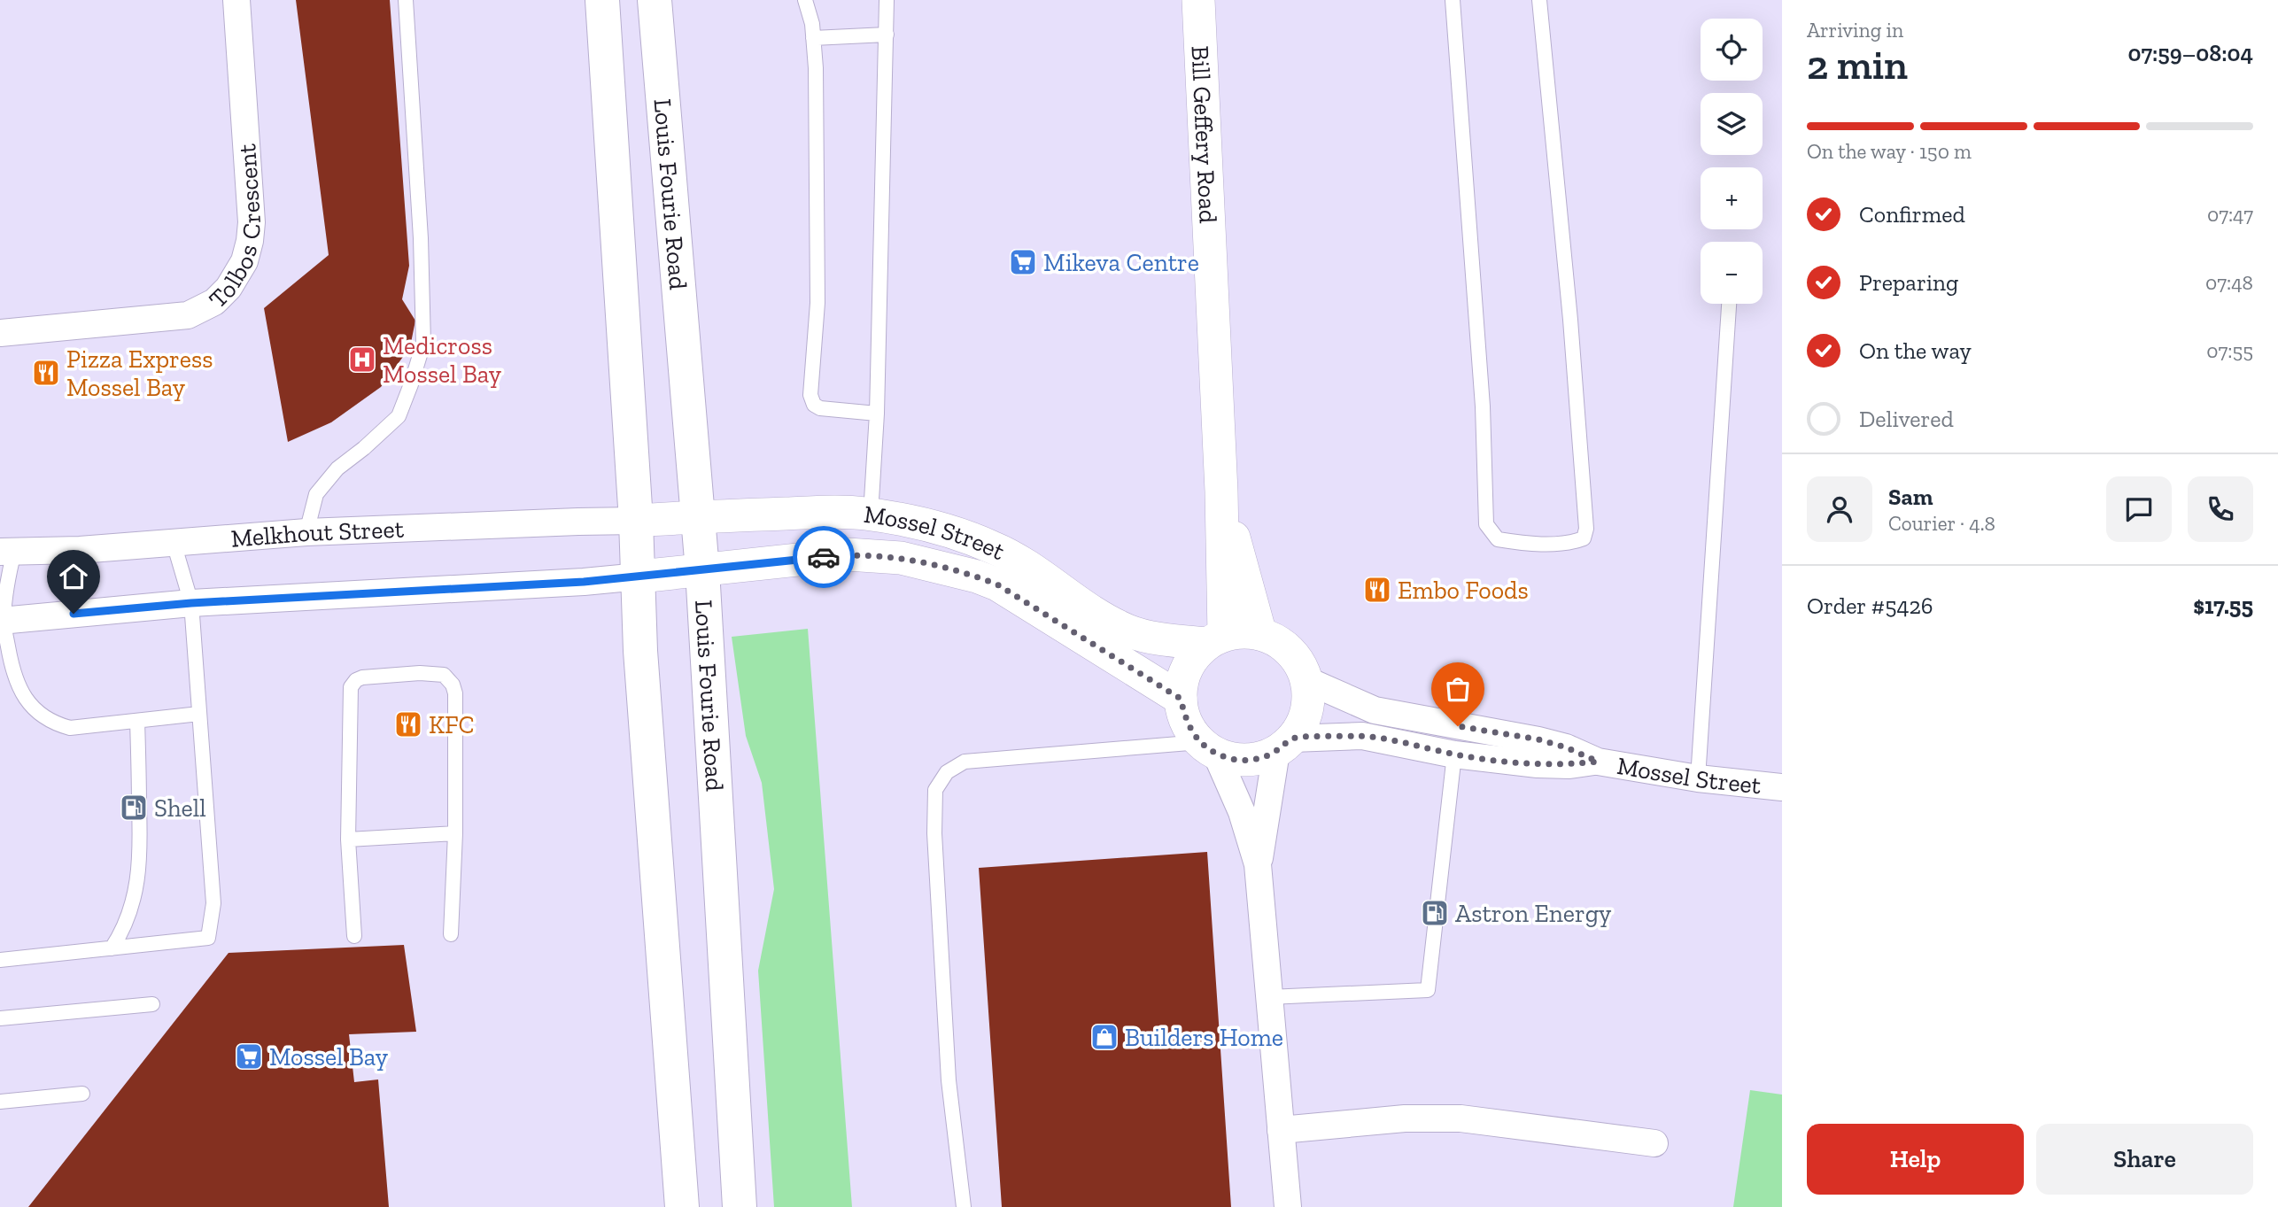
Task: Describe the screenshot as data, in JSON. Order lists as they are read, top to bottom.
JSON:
{
  "streets": {
    "main road": ["Louis Fourie Road"],
    "street": [
      "Bill Geffery Road",
      "Tolbos Crescent",
      "Melkhout Street",
      "Mossel Street"
    ]
  },
  "crossings": [
    ["Bill Geffery Road", "Mossel Street"],
    ["Louis Fourie Road", "Mossel Street"],
    ["Melkhout Street", "Mossel Street"]
  ],
  "places": {
    "supermarket": ["Mikeva Centre", "Mossel Bay"],
    "hospital": ["Medicross Mossel Bay"],
    "restaurant": ["Pizza Express Mossel Bay", "Embo Foods", "KFC"],
    "fuel station": ["Shell", "Astron Energy"],
    "shop": ["Builders Home"]
  },
  "page": {
    "heading": ["2 min", "Arriving in", "07:59–08:04"],
    "panel": [
      "Sam",
      "Courier · 4.8",
      "Order #5426",
      "$17.55"
    ],
    "map_buttons": ["+", "−"],
    "bar": "On the way · 150 m",
    "list": [
      ["Confirmed", "07:47"],
      ["Preparing", "07:48"],
      ["On the way", "07:55"],
      "Delivered"
    ],
    "buttons": ["Help", "Share"]
  }
}
